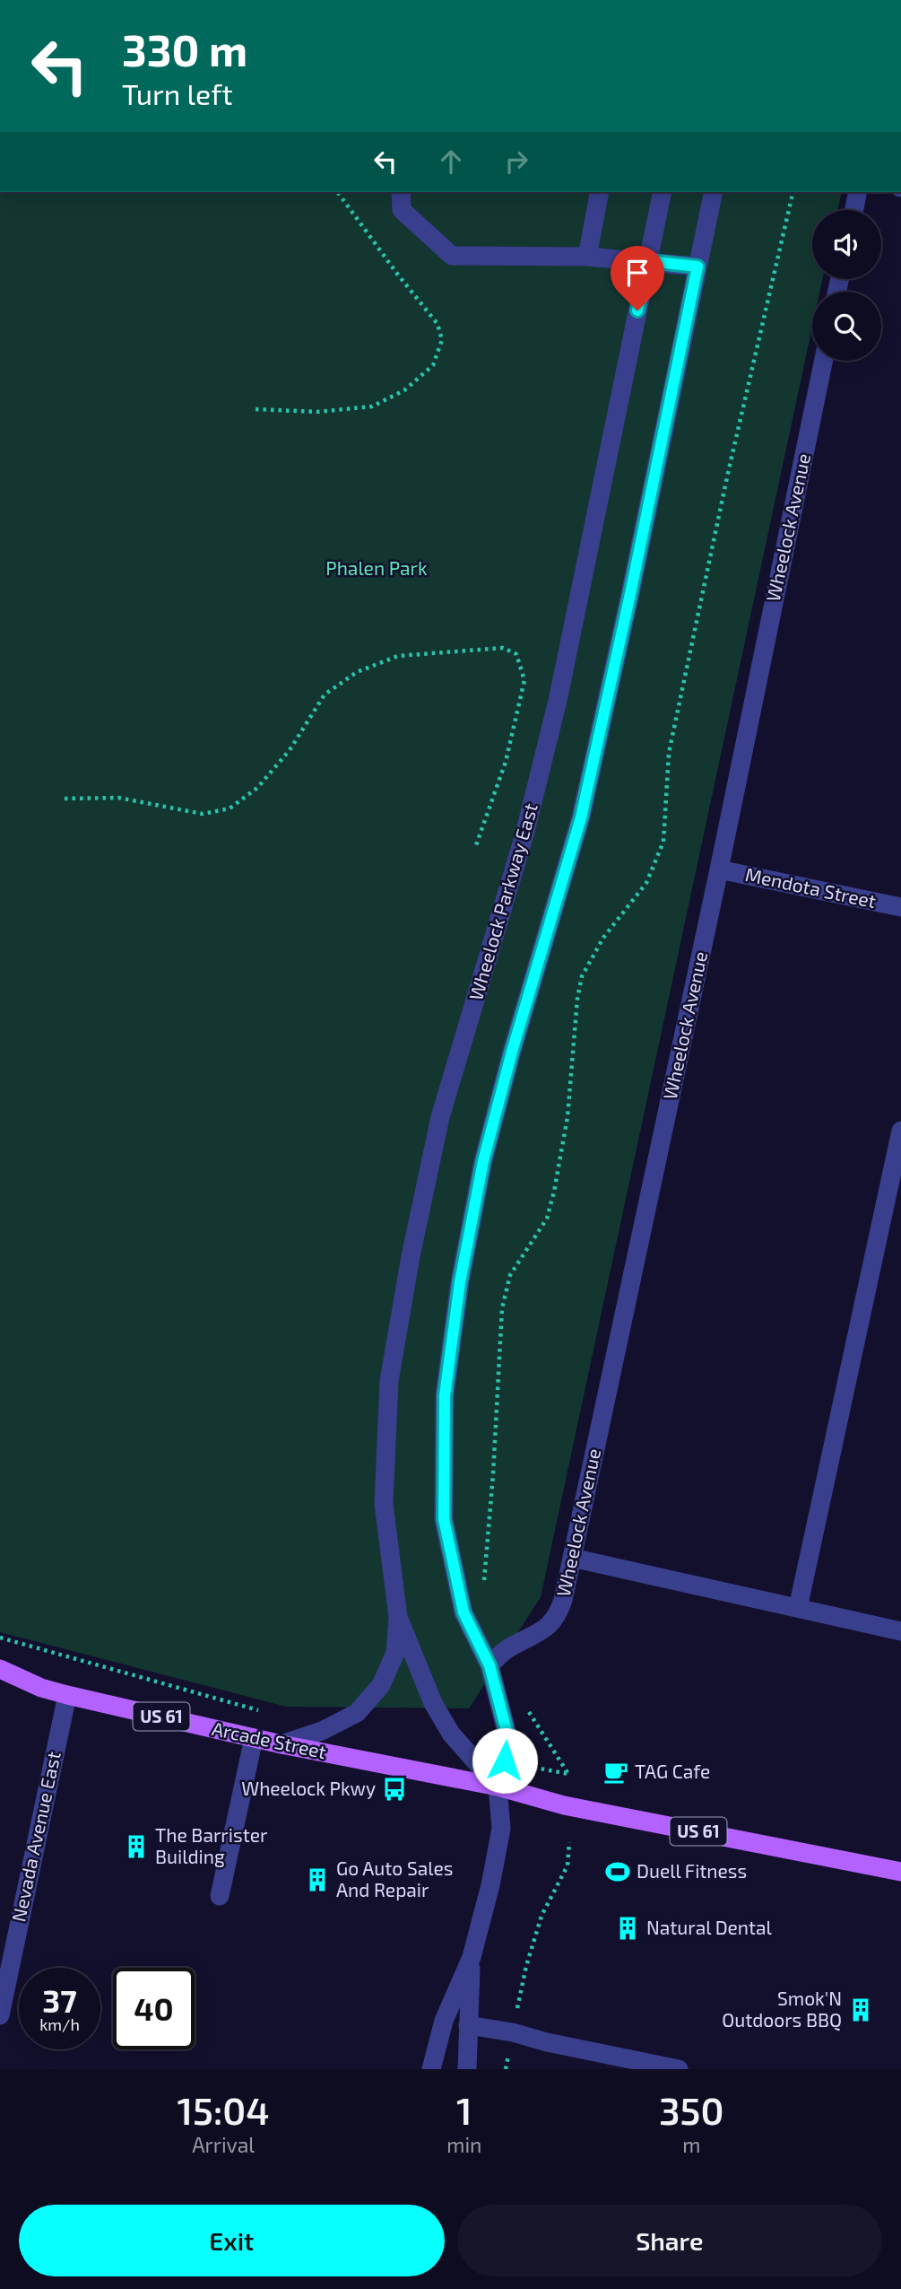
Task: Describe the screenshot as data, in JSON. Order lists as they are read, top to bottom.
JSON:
{
  "streets": {
    "main road": ["US 61", "Arcade Street"],
    "street": [
      "Wheelock Avenue",
      "Mendota Street",
      "Wheelock Parkway East",
      "Nevada Avenue East"
    ]
  },
  "crossings": [
    ["Wheelock Avenue", "Mendota Street"],
    ["US 61", "Arcade Street"],
    ["Arcade Street", "Nevada Avenue East"]
  ],
  "parks": ["Phalen Park"],
  "places": {
    "cafe": ["TAG Cafe"],
    "bus stop": ["Wheelock Pkwy"],
    "building": [
      "The Barrister Building",
      "Go Auto Sales And Repair",
      "Natural Dental",
      "Smok'N Outdoors BBQ"
    ],
    "sports": ["Duell Fitness"]
  },
  "page": {
    "turn": ["330 m", "Turn left"],
    "speed": "37 km/h",
    "limit": "40",
    "eta": [
      "15:04",
      "Arrival",
      "1",
      "min",
      "350",
      "m"
    ],
    "buttons": ["Exit", "Share"]
  }
}
